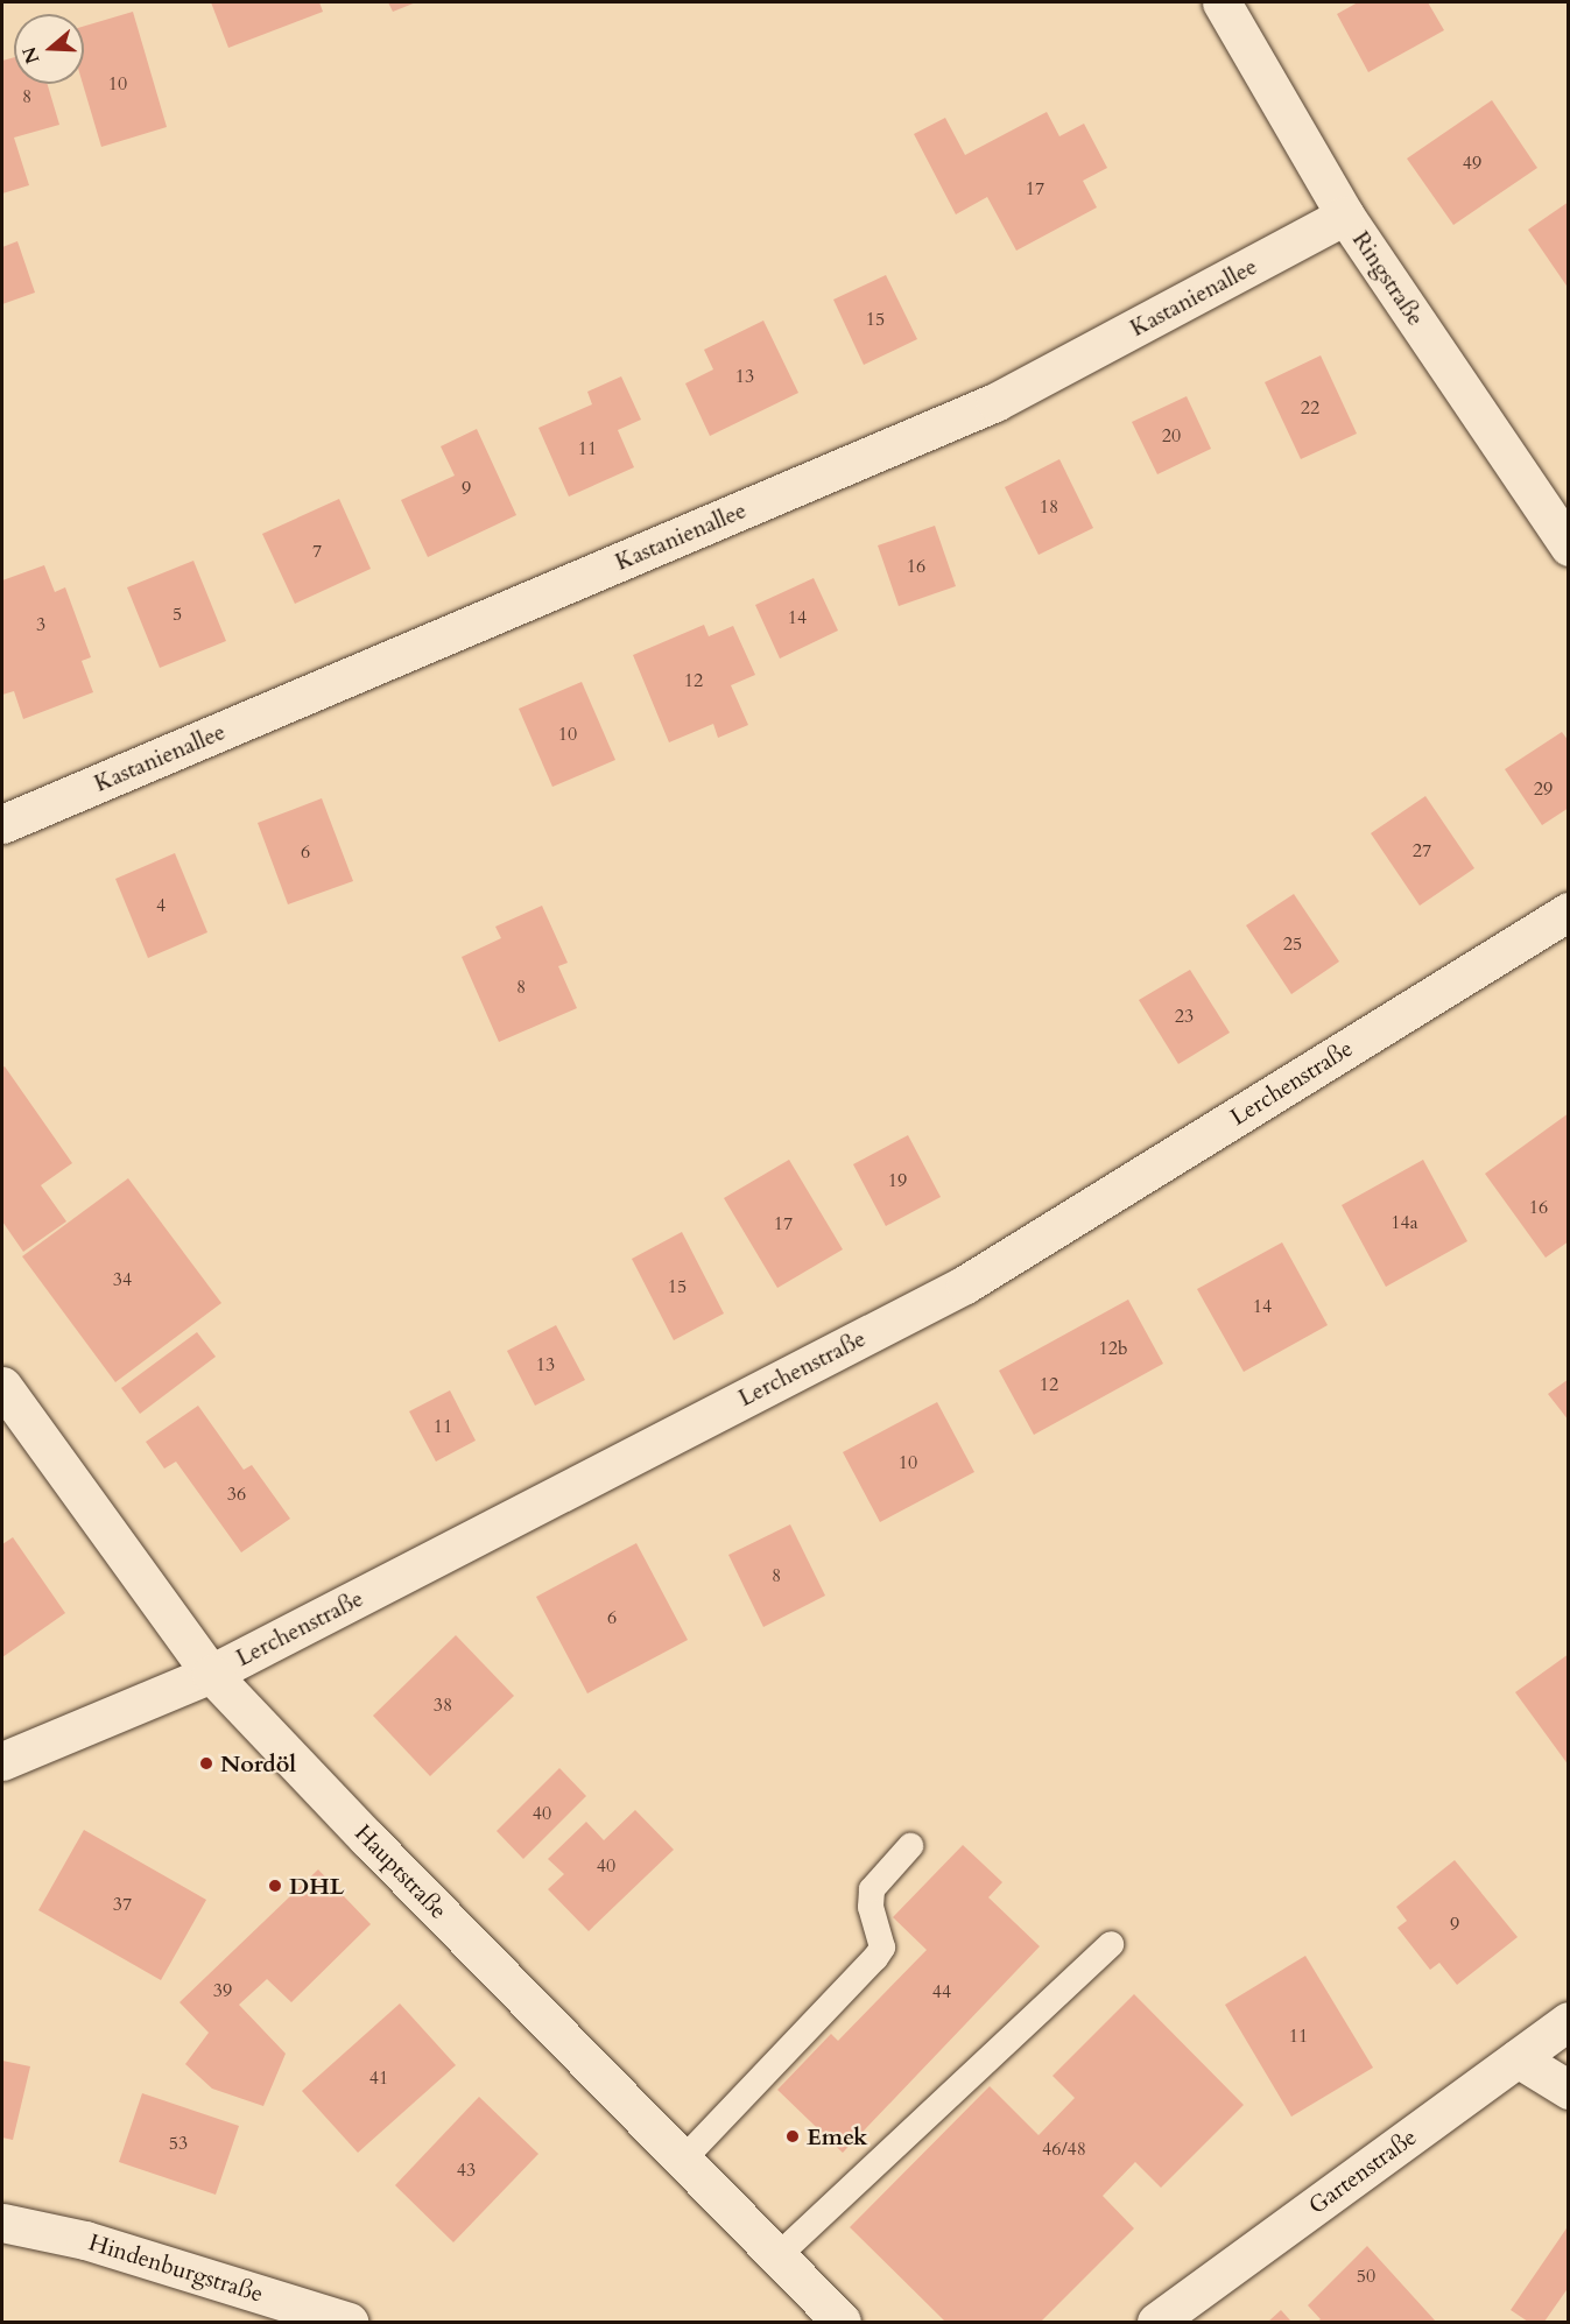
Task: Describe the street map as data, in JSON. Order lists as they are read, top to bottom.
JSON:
{
  "streets": {
    "street": [
      "Ringstraße",
      "Kastanienallee",
      "Lerchenstraße",
      "Hauptstraße",
      "Gartenstraße",
      "Hindenburgstraße"
    ]
  },
  "crossings": [
    ["Ringstraße", "Kastanienallee"],
    ["Lerchenstraße", "Hauptstraße"]
  ],
  "places": ["Nordöl", "DHL", "Emek"],
  "house_numbers": [
    "10",
    "8",
    "49",
    "17",
    "15",
    "13",
    "22",
    "20",
    "11",
    "9",
    "18",
    "7",
    "16",
    "5",
    "14",
    "3",
    "12",
    "10",
    "29",
    "27",
    "6",
    "4",
    "25",
    "8",
    "23",
    "19",
    "16",
    "14a",
    "17",
    "34",
    "15",
    "14",
    "12b",
    "13",
    "12",
    "11",
    "10",
    "36",
    "8",
    "6",
    "38",
    "40",
    "40",
    "37",
    "9",
    "39",
    "44",
    "11",
    "41",
    "53",
    "46/48",
    "43",
    "50"
  ],
  "north": "left"
}
